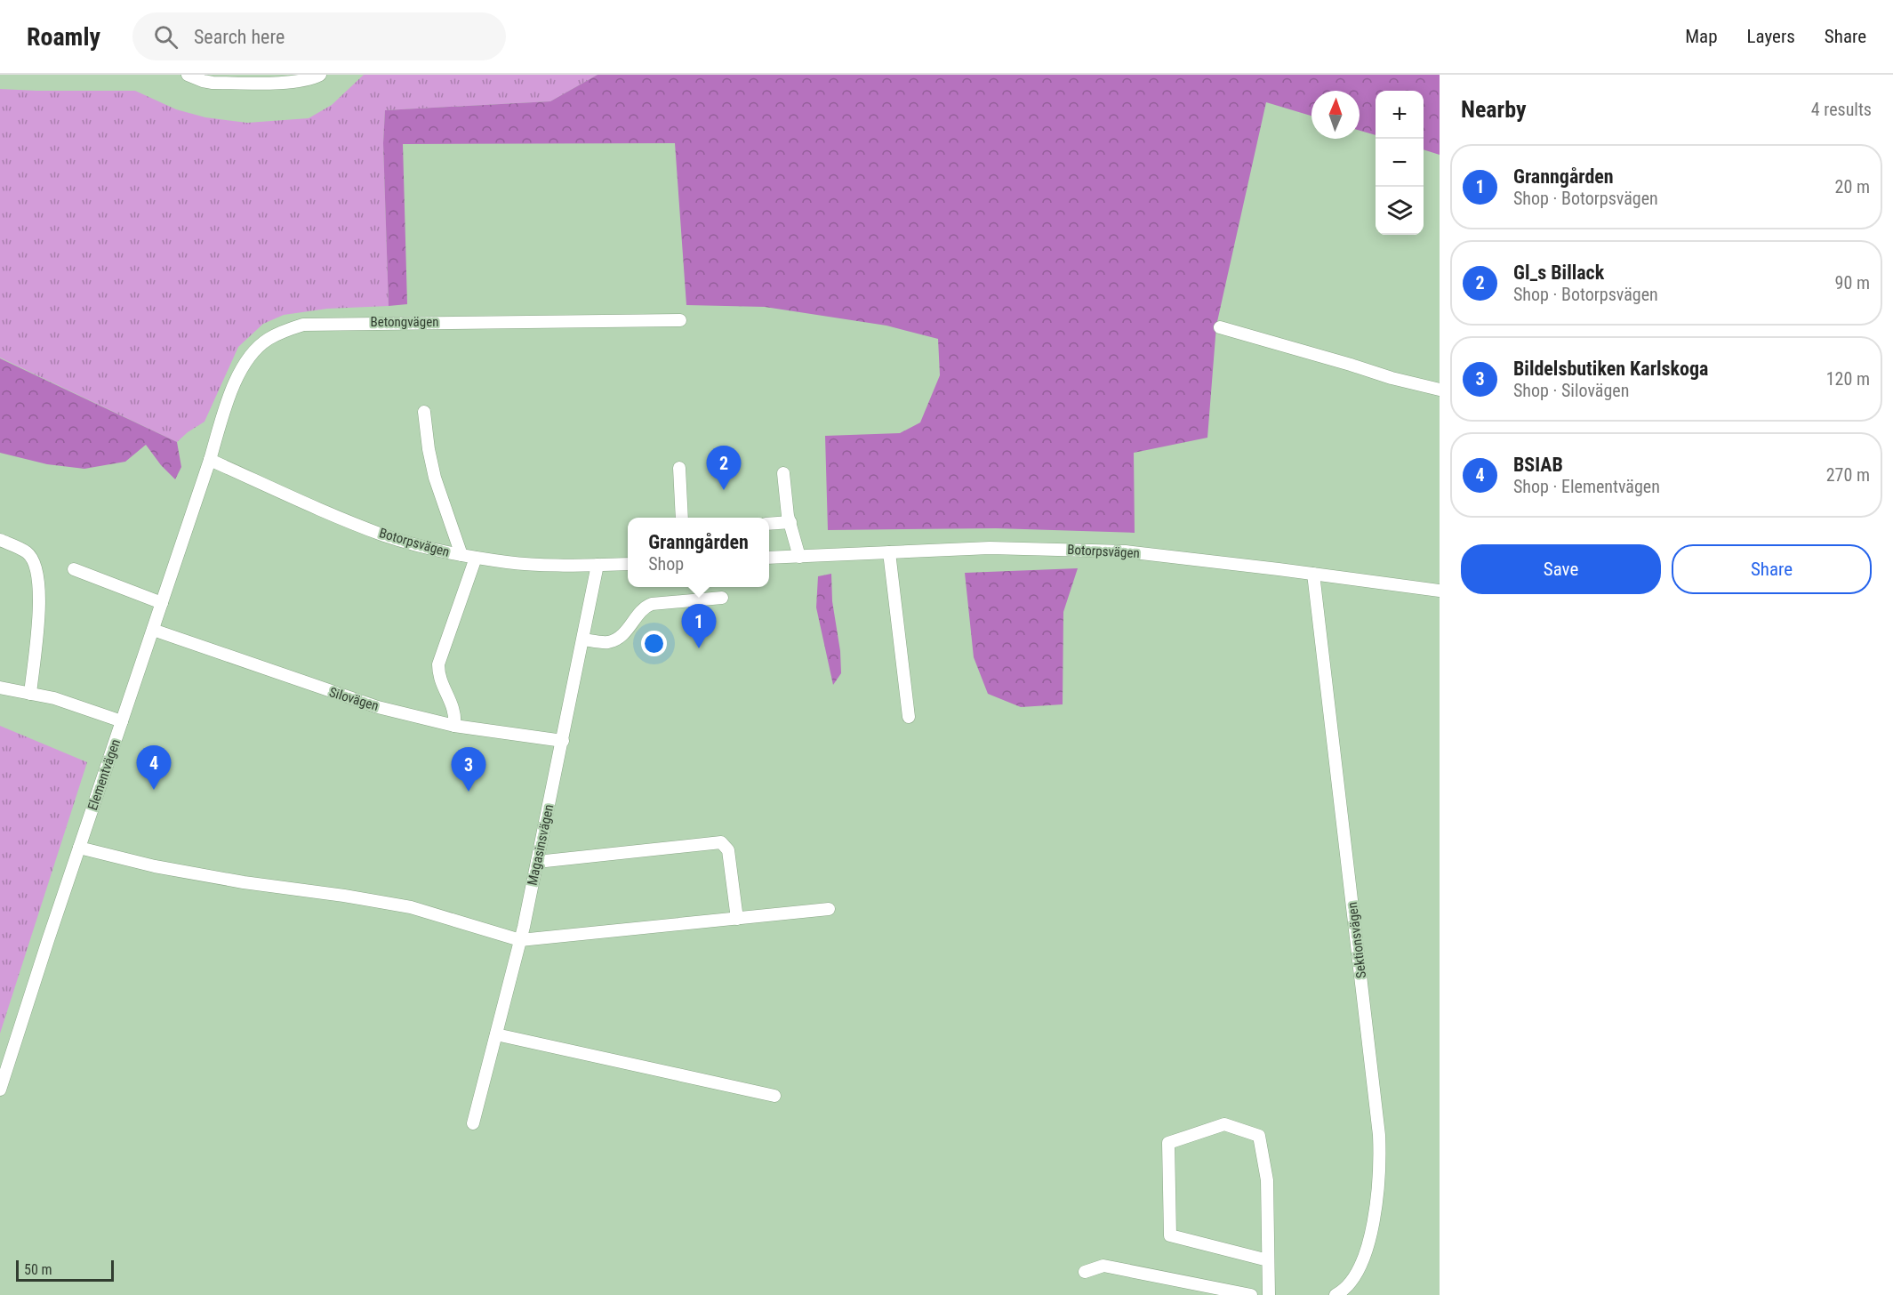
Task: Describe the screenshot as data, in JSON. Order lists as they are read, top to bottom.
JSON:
{
  "streets": {
    "street": [
      "Betongvägen",
      "Botorpsvägen",
      "Silovägen",
      "Elementvägen",
      "Magasinsvägen",
      "Sektionsvägen"
    ]
  },
  "crossings": [
    ["Betongvägen", "Botorpsvägen"],
    ["Betongvägen", "Elementvägen"],
    ["Botorpsvägen", "Elementvägen"],
    ["Botorpsvägen", "Magasinsvägen"],
    ["Botorpsvägen", "Sektionsvägen"],
    ["Silovägen", "Elementvägen"],
    ["Silovägen", "Magasinsvägen"]
  ],
  "scale_bar": "50 m",
  "north": "top",
  "page": {
    "header": "Roamly",
    "search": "Search here",
    "nav": ["Map", "Layers", "Share"],
    "heading": ["Nearby", "4 results"],
    "map_buttons": ["+", "−"],
    "list": [
      {
        "mark": "1",
        "name": "Granngården",
        "note": "Shop · Botorpsvägen",
        "value": "20 m"
      },
      {
        "mark": "2",
        "name": "Gl_s Billack",
        "note": "Shop · Botorpsvägen",
        "value": "90 m"
      },
      {
        "mark": "3",
        "name": "Bildelsbutiken Karlskoga",
        "note": "Shop · Silovägen",
        "value": "120 m"
      },
      {
        "mark": "4",
        "name": "BSIAB",
        "note": "Shop · Elementvägen",
        "value": "270 m"
      }
    ],
    "pins": [
      "2",
      "1",
      "4",
      "3"
    ],
    "popup": ["Granngården", "Shop"],
    "buttons": ["Save", "Share"],
    "scale": "50 m"
  }
}
